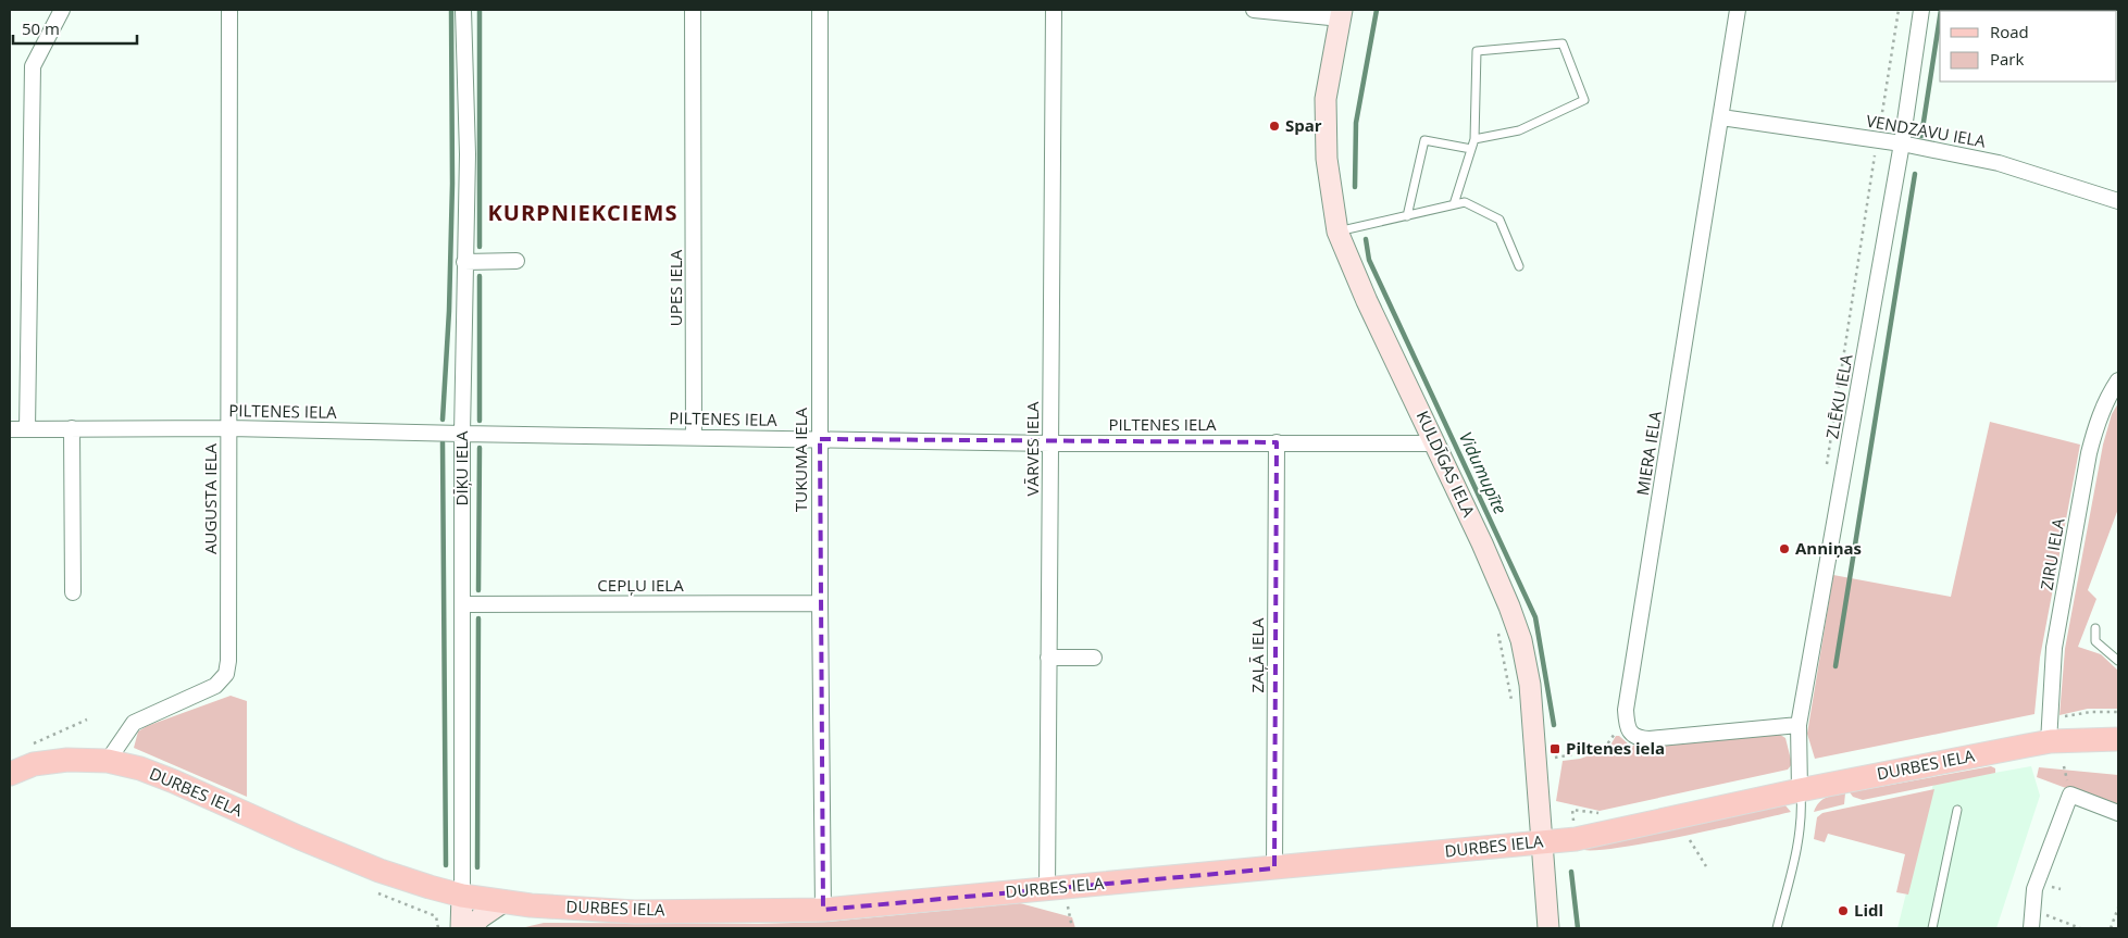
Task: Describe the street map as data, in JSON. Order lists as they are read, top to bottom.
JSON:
{
  "streets": {
    "main road": ["DURBES IELA"],
    "street": [
      "VENDZAVU IELA",
      "UPES IELA",
      "ZLĒKU IELA",
      "PILTENES IELA",
      "VĀRVES IELA",
      "MIERA IELA",
      "TUKUMA IELA",
      "KULDĪGAS IELA",
      "DĪĶU IELA",
      "AUGUSTA IELA",
      "ZIRU IELA",
      "CEPĻU IELA",
      "ZAĻĀ IELA"
    ]
  },
  "crossings": [
    ["VENDZAVU IELA", "ZLĒKU IELA"],
    ["VENDZAVU IELA", "MIERA IELA"],
    ["UPES IELA", "PILTENES IELA"],
    ["ZLĒKU IELA", "MIERA IELA"],
    ["ZLĒKU IELA", "DURBES IELA"],
    ["PILTENES IELA", "VĀRVES IELA"],
    ["PILTENES IELA", "TUKUMA IELA"],
    ["PILTENES IELA", "KULDĪGAS IELA"],
    ["PILTENES IELA", "DĪĶU IELA"],
    ["PILTENES IELA", "AUGUSTA IELA"],
    ["PILTENES IELA", "ZAĻĀ IELA"],
    ["VĀRVES IELA", "DURBES IELA"],
    ["TUKUMA IELA", "CEPĻU IELA"],
    ["TUKUMA IELA", "DURBES IELA"],
    ["KULDĪGAS IELA", "DURBES IELA"],
    ["DĪĶU IELA", "CEPĻU IELA"],
    ["DĪĶU IELA", "DURBES IELA"],
    ["AUGUSTA IELA", "DURBES IELA"],
    ["ZIRU IELA", "DURBES IELA"],
    ["ZAĻĀ IELA", "DURBES IELA"]
  ],
  "districts": ["KURPNIEKCIEMS"],
  "water": ["Vidumupīte"],
  "places": {
    "other": ["Spar", "Anniņas", "Lidl"],
    "transit": ["Piltenes iela"]
  },
  "legend": ["Road", "Park"],
  "scale_bar": "50 m"
}
